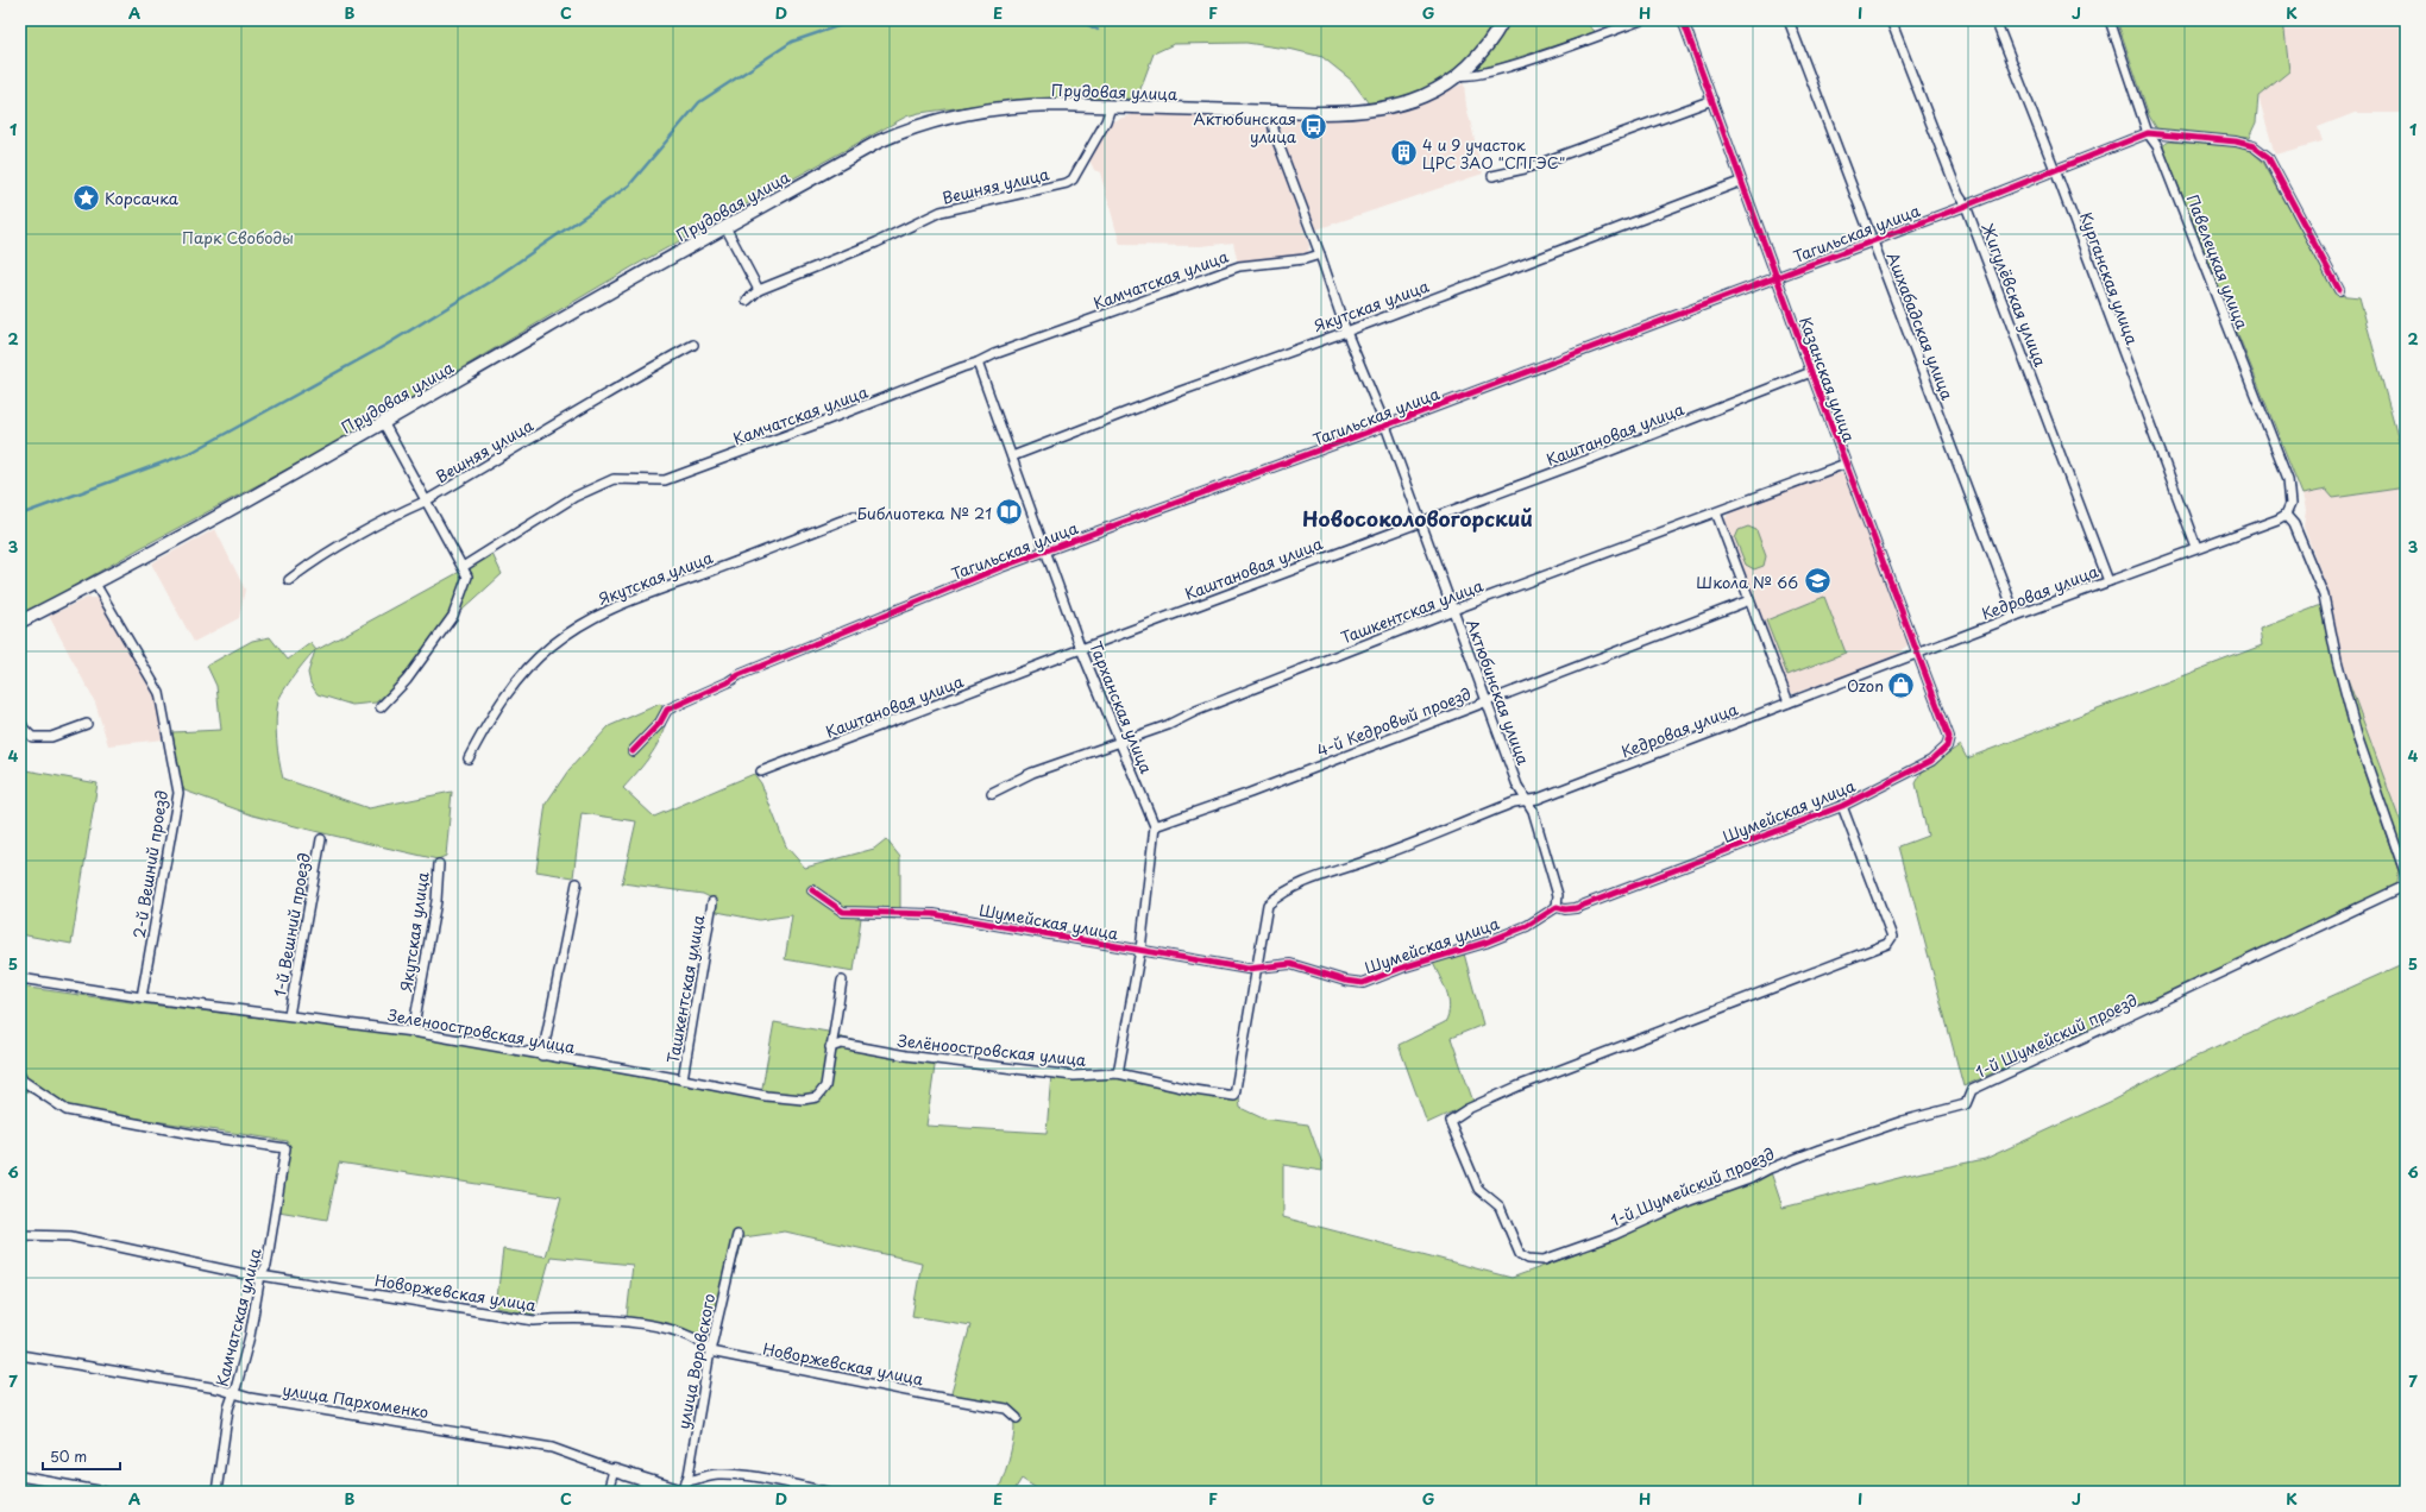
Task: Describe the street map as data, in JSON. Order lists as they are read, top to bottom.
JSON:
{
  "streets": {
    "main road": ["Прудовая улица", "улица Пархоменко"],
    "street": [
      "Вешняя улица",
      "Тагильская улица",
      "Павелецкая улица",
      "Курганская улица",
      "Камчатская улица",
      "Жигулёвская улица",
      "Якутская улица",
      "Ашхабадская улица",
      "Казанская улица",
      "Каштановая улица",
      "Кедровая улица",
      "Ташкентская улица",
      "Актюбинская улица",
      "Тарханская улица",
      "4-й Кедровый проезд",
      "Шумейская улица",
      "2-й Вешний проезд",
      "1-й Вешний проезд",
      "Зеленоостровская улица",
      "1-й Шумейский проезд",
      "Зелёноостровская улица",
      "Новоржевская улица",
      "улица Воровского"
    ]
  },
  "crossings": [
    ["Прудовая улица", "Вешняя улица"],
    ["Прудовая улица", "Актюбинская улица"],
    ["Прудовая улица", "2-й Вешний проезд"],
    ["Тагильская улица", "Павелецкая улица"],
    ["Тагильская улица", "Курганская улица"],
    ["Тагильская улица", "Жигулёвская улица"],
    ["Тагильская улица", "Ашхабадская улица"],
    ["Тагильская улица", "Казанская улица"],
    ["Тагильская улица", "Актюбинская улица"],
    ["Тагильская улица", "Тарханская улица"],
    ["Павелецкая улица", "Кедровая улица"],
    ["Курганская улица", "Кедровая улица"],
    ["Камчатская улица", "Актюбинская улица"],
    ["Камчатская улица", "Тарханская улица"],
    ["Камчатская улица", "Новоржевская улица"],
    ["Камчатская улица", "улица Пархоменко"],
    ["Жигулёвская улица", "Кедровая улица"],
    ["Якутская улица", "Казанская улица"],
    ["Якутская улица", "Актюбинская улица"],
    ["Якутская улица", "Тарханская улица"],
    ["Якутская улица", "Зеленоостровская улица"],
    ["Ашхабадская улица", "Кедровая улица"],
    ["Казанская улица", "Каштановая улица"],
    ["Казанская улица", "Кедровая улица"],
    ["Казанская улица", "Ташкентская улица"],
    ["Казанская улица", "Шумейская улица"],
    ["Каштановая улица", "Актюбинская улица"],
    ["Каштановая улица", "Тарханская улица"],
    ["Кедровая улица", "Актюбинская улица"],
    ["Кедровая улица", "Шумейская улица"],
    ["Кедровая улица", "Зелёноостровская улица"],
    ["Ташкентская улица", "Актюбинская улица"],
    ["Ташкентская улица", "Тарханская улица"],
    ["Ташкентская улица", "Зеленоостровская улица"],
    ["Актюбинская улица", "4-й Кедровый проезд"],
    ["Актюбинская улица", "Шумейская улица"],
    ["Тарханская улица", "4-й Кедровый проезд"],
    ["Тарханская улица", "Шумейская улица"],
    ["Тарханская улица", "Зелёноостровская улица"],
    ["Шумейская улица", "1-й Шумейский проезд"],
    ["2-й Вешний проезд", "Зеленоостровская улица"],
    ["1-й Вешний проезд", "Зеленоостровская улица"],
    ["Зеленоостровская улица", "Зелёноостровская улица"],
    ["Новоржевская улица", "улица Воровского"],
    ["улица Воровского", "улица Пархоменко"]
  ],
  "districts": ["Новосоколовогорский"],
  "parks": ["Парк Свободы"],
  "places": {
    "bus stop": ["Актюбинская улица"],
    "building": ["4 и 9 участок ЦРС ЗАО \"СПГЭС\""],
    "place": ["Корсачка"],
    "library": ["Библиотека № 21"],
    "school or university": ["Школа № 66"],
    "shop": ["Ozon"]
  },
  "scale_bar": "50 m",
  "grid": {
    "columns": [
      "A",
      "B",
      "C",
      "D",
      "E",
      "F",
      "G",
      "H",
      "I",
      "J",
      "K"
    ],
    "rows": [
      "1",
      "2",
      "3",
      "4",
      "5",
      "6",
      "7"
    ]
  }
}
